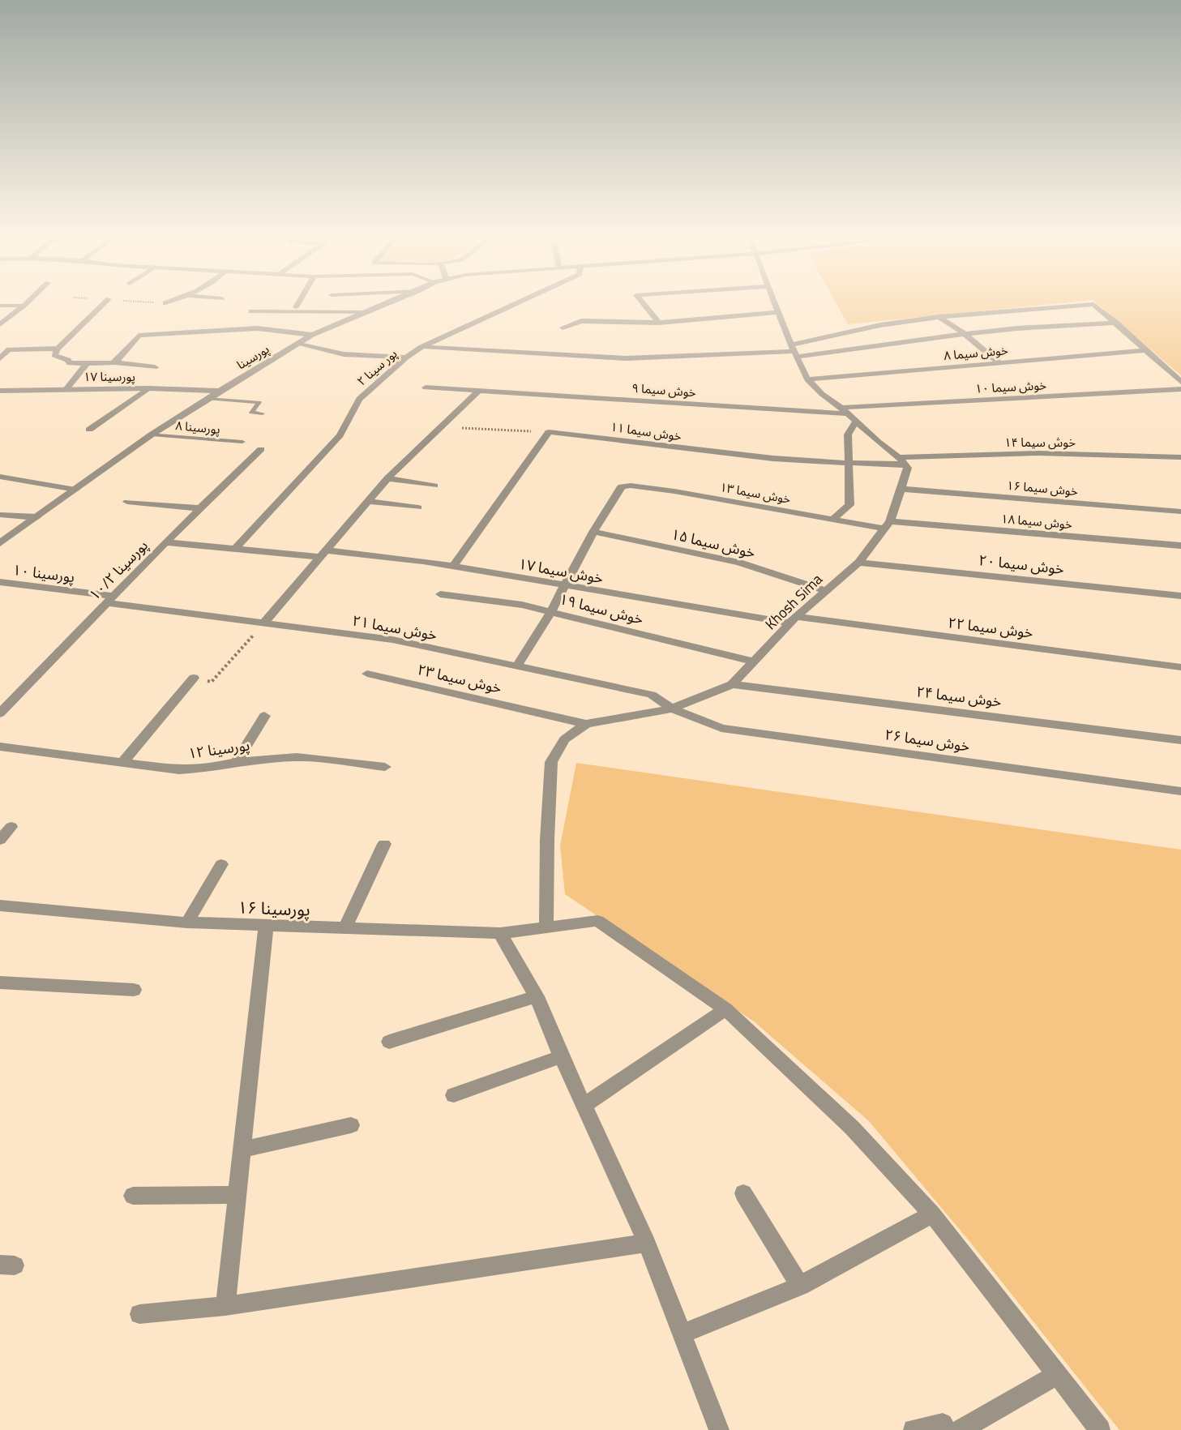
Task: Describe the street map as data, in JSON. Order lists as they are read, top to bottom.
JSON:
{
  "streets": {
    "street": [
      "خوش سیما ۸",
      "پورسینا",
      "پور سینا ۲",
      "پورسینا ۱۷",
      "خوش سیما ۱۰",
      "خوش سیما ۹",
      "خوش سیما ۱۱",
      "خوش سیما ۱۴",
      "خوش سیما ۱۶",
      "خوش سیما ۱۳",
      "خوش سیما ۱۸",
      "خوش سیما ۱۵",
      "خوش سیما ۲۰",
      "پورسینا ۱۰/۲",
      "خوش سیما ۱۷",
      "پورسینا ۱۰",
      "Khosh Sima",
      "خوش سیما ۱۹",
      "خوش سیما ۲۱",
      "خوش سیما ۲۲",
      "خوش سیما ۲۳",
      "خوش سیما ۲۴",
      "خوش سیما ۲۶",
      "پورسینا ۱۲",
      "پورسینا ۱۶"
    ],
    "lane": ["پورسینا ۸"]
  },
  "crossings": [
    ["پورسینا", "پورسینا ۱۷"],
    ["پورسینا", "پورسینا ۸"],
    ["پور سینا ۲", "خوش سیما ۱۷"],
    ["خوش سیما ۱۰", "خوش سیما ۹"],
    ["خوش سیما ۱۱", "خوش سیما ۱۴"],
    ["خوش سیما ۱۱", "Khosh Sima"],
    ["خوش سیما ۱۴", "Khosh Sima"],
    ["خوش سیما ۱۶", "Khosh Sima"],
    ["خوش سیما ۱۳", "خوش سیما ۱۸"],
    ["خوش سیما ۱۳", "خوش سیما ۱۵"],
    ["خوش سیما ۱۳", "Khosh Sima"],
    ["خوش سیما ۱۸", "Khosh Sima"],
    ["خوش سیما ۱۵", "Khosh Sima"],
    ["خوش سیما ۲۰", "Khosh Sima"],
    ["پورسینا ۱۰/۲", "خوش سیما ۱۷"],
    ["پورسینا ۱۰/۲", "پورسینا ۱۰"],
    ["پورسینا ۱۰/۲", "خوش سیما ۲۱"],
    ["خوش سیما ۱۷", "Khosh Sima"],
    ["خوش سیما ۱۷", "خوش سیما ۲۲"],
    ["پورسینا ۱۰", "خوش سیما ۲۱"],
    ["Khosh Sima", "خوش سیما ۱۹"],
    ["Khosh Sima", "خوش سیما ۲۱"],
    ["Khosh Sima", "خوش سیما ۲۲"],
    ["Khosh Sima", "خوش سیما ۲۳"],
    ["Khosh Sima", "خوش سیما ۲۴"],
    ["Khosh Sima", "خوش سیما ۲۶"],
    ["Khosh Sima", "پورسینا ۱۶"],
    ["خوش سیما ۲۱", "خوش سیما ۲۶"]
  ]
}
